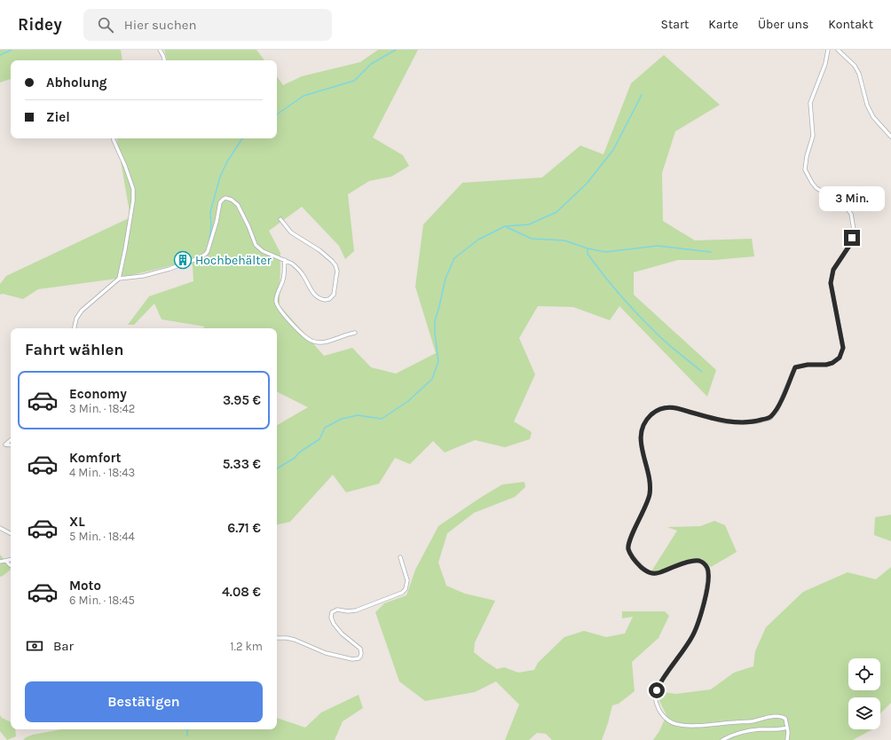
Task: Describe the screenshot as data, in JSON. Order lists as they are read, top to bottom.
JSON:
{
  "places": {
    "building": ["Hochbehälter"]
  },
  "page": {
    "header": "Ridey",
    "search": "Hier suchen",
    "nav": [
      "Start",
      "Karte",
      "Über uns",
      "Kontakt"
    ],
    "banner": ["Abholung", "Ziel"],
    "bubble": "3 Min.",
    "heading": "Fahrt wählen",
    "list": [
      {
        "name": "Economy",
        "note": "3 Min. · 18:42",
        "value": "3.95 €"
      },
      {
        "name": "Komfort",
        "note": "4 Min. · 18:43",
        "value": "5.33 €"
      },
      {
        "name": "XL",
        "note": "5 Min. · 18:44",
        "value": "6.71 €"
      },
      {
        "name": "Moto",
        "note": "6 Min. · 18:45",
        "value": "4.08 €"
      }
    ],
    "pay": ["Bar", "1.2 km"],
    "buttons": "Bestätigen"
  }
}
